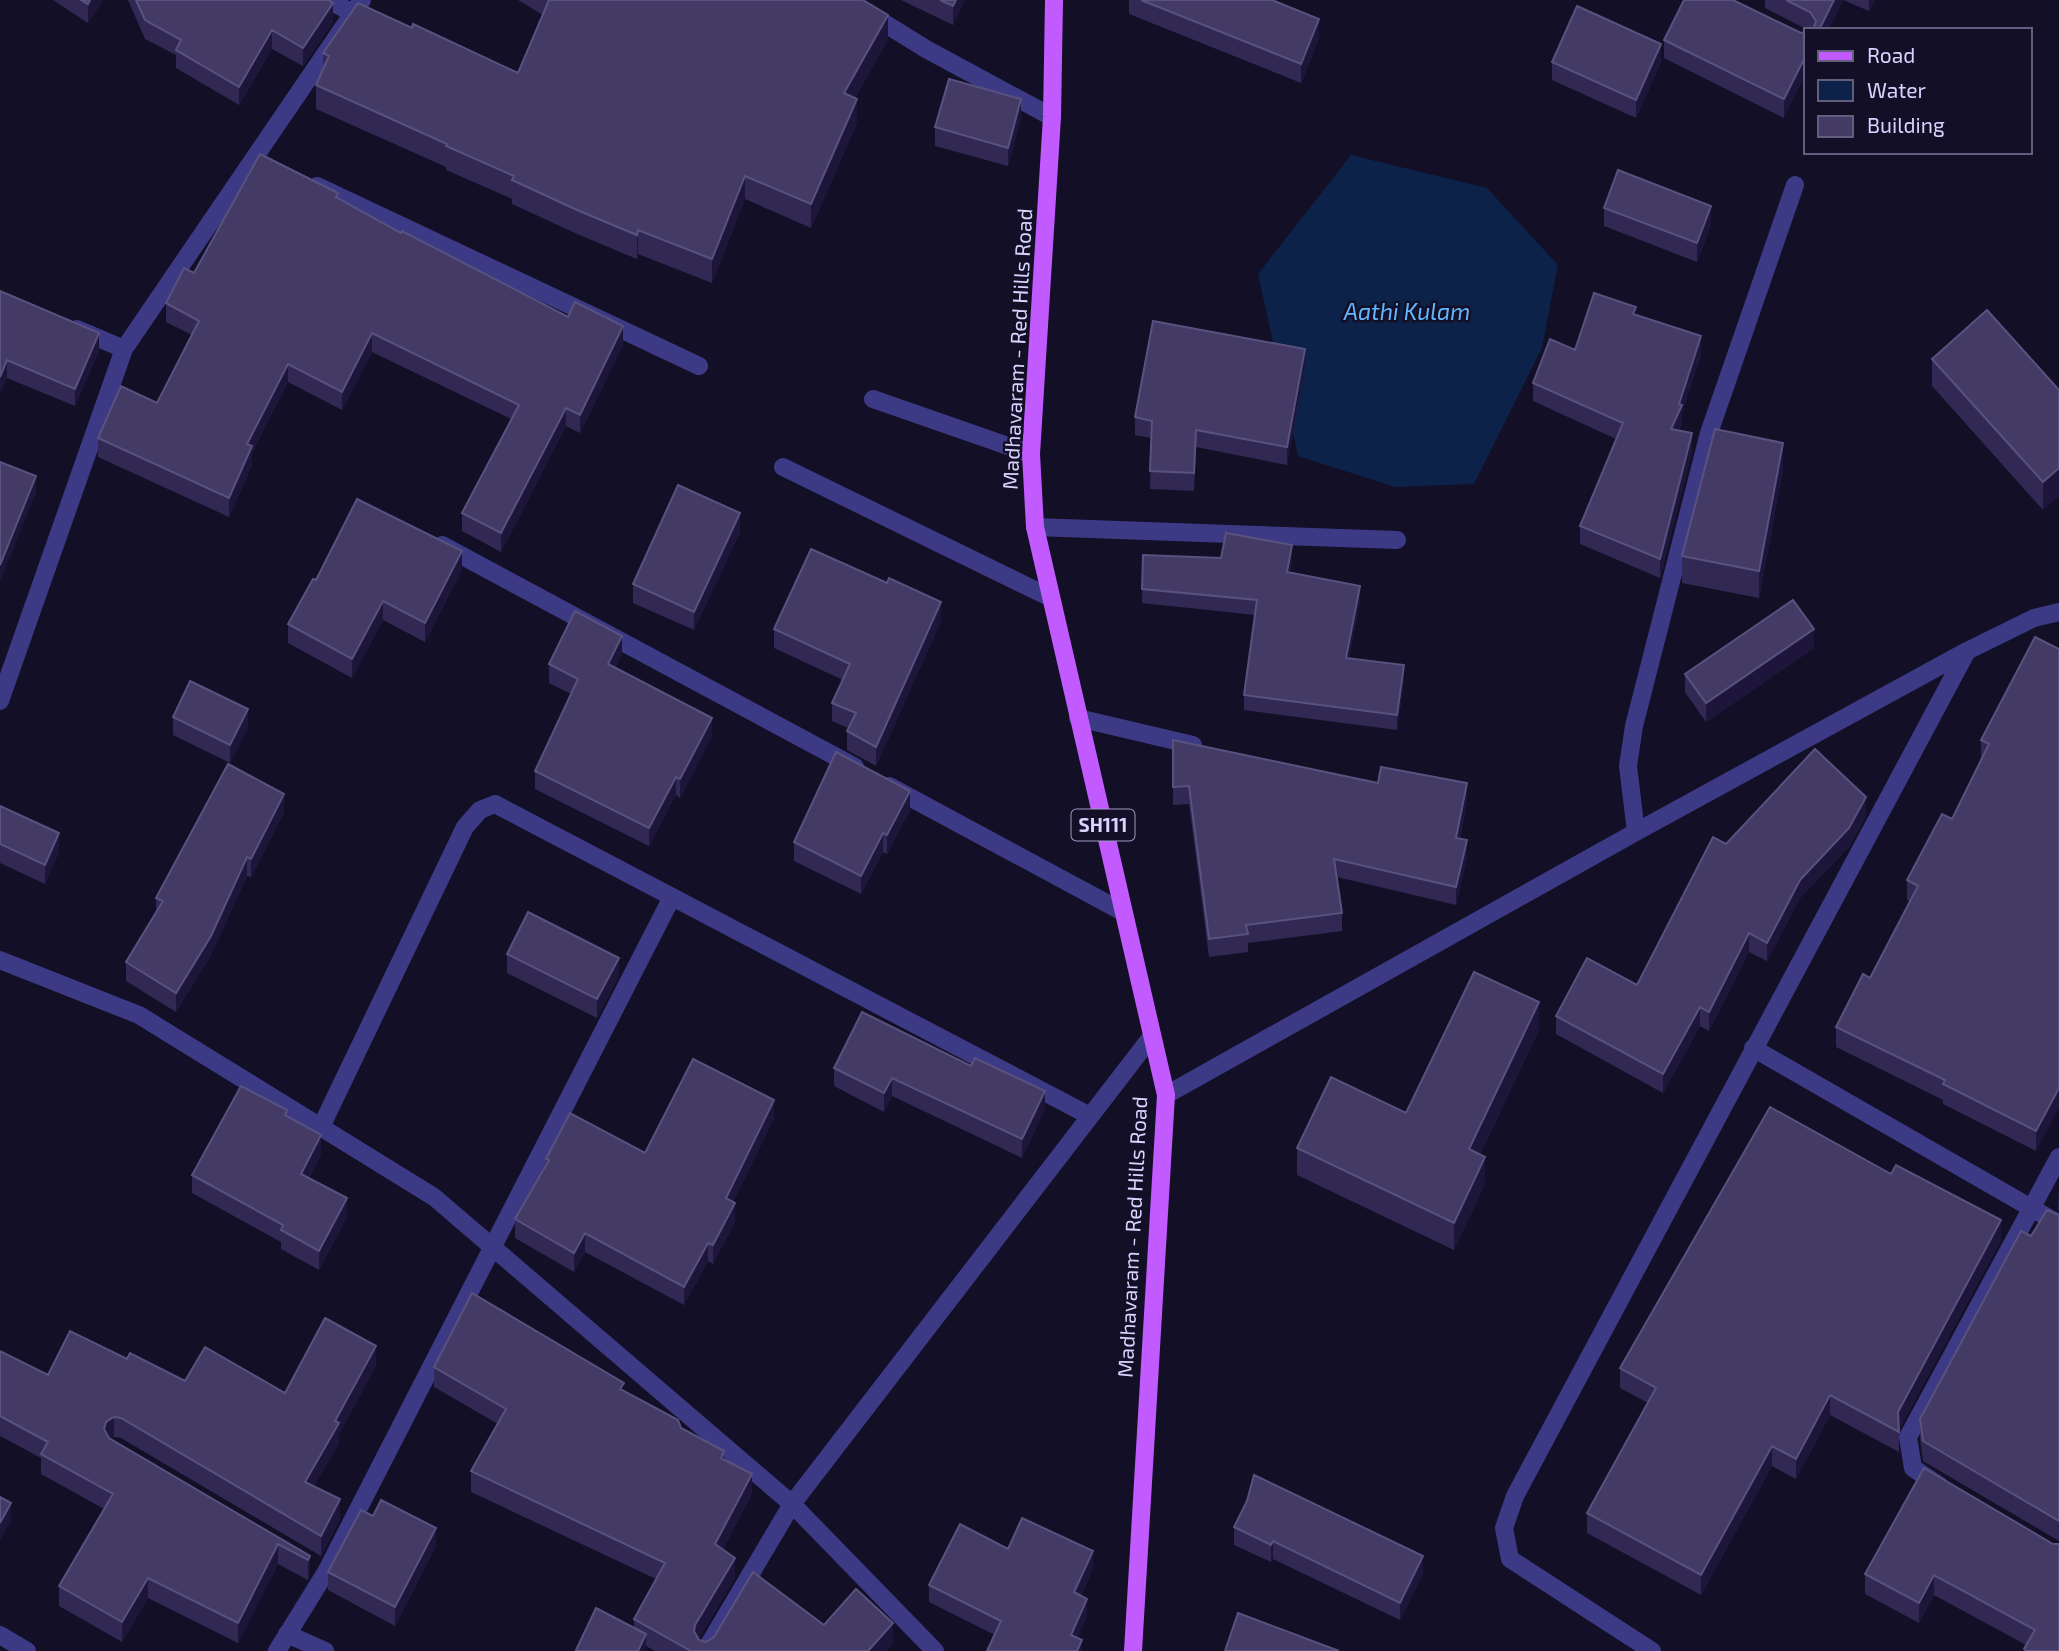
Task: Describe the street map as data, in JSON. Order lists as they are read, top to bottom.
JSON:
{
  "streets": {
    "main road": ["Madhavaram - Red Hills Road", "SH111"]
  },
  "water": ["Aathi Kulam"],
  "legend": ["Road", "Water", "Building"]
}
